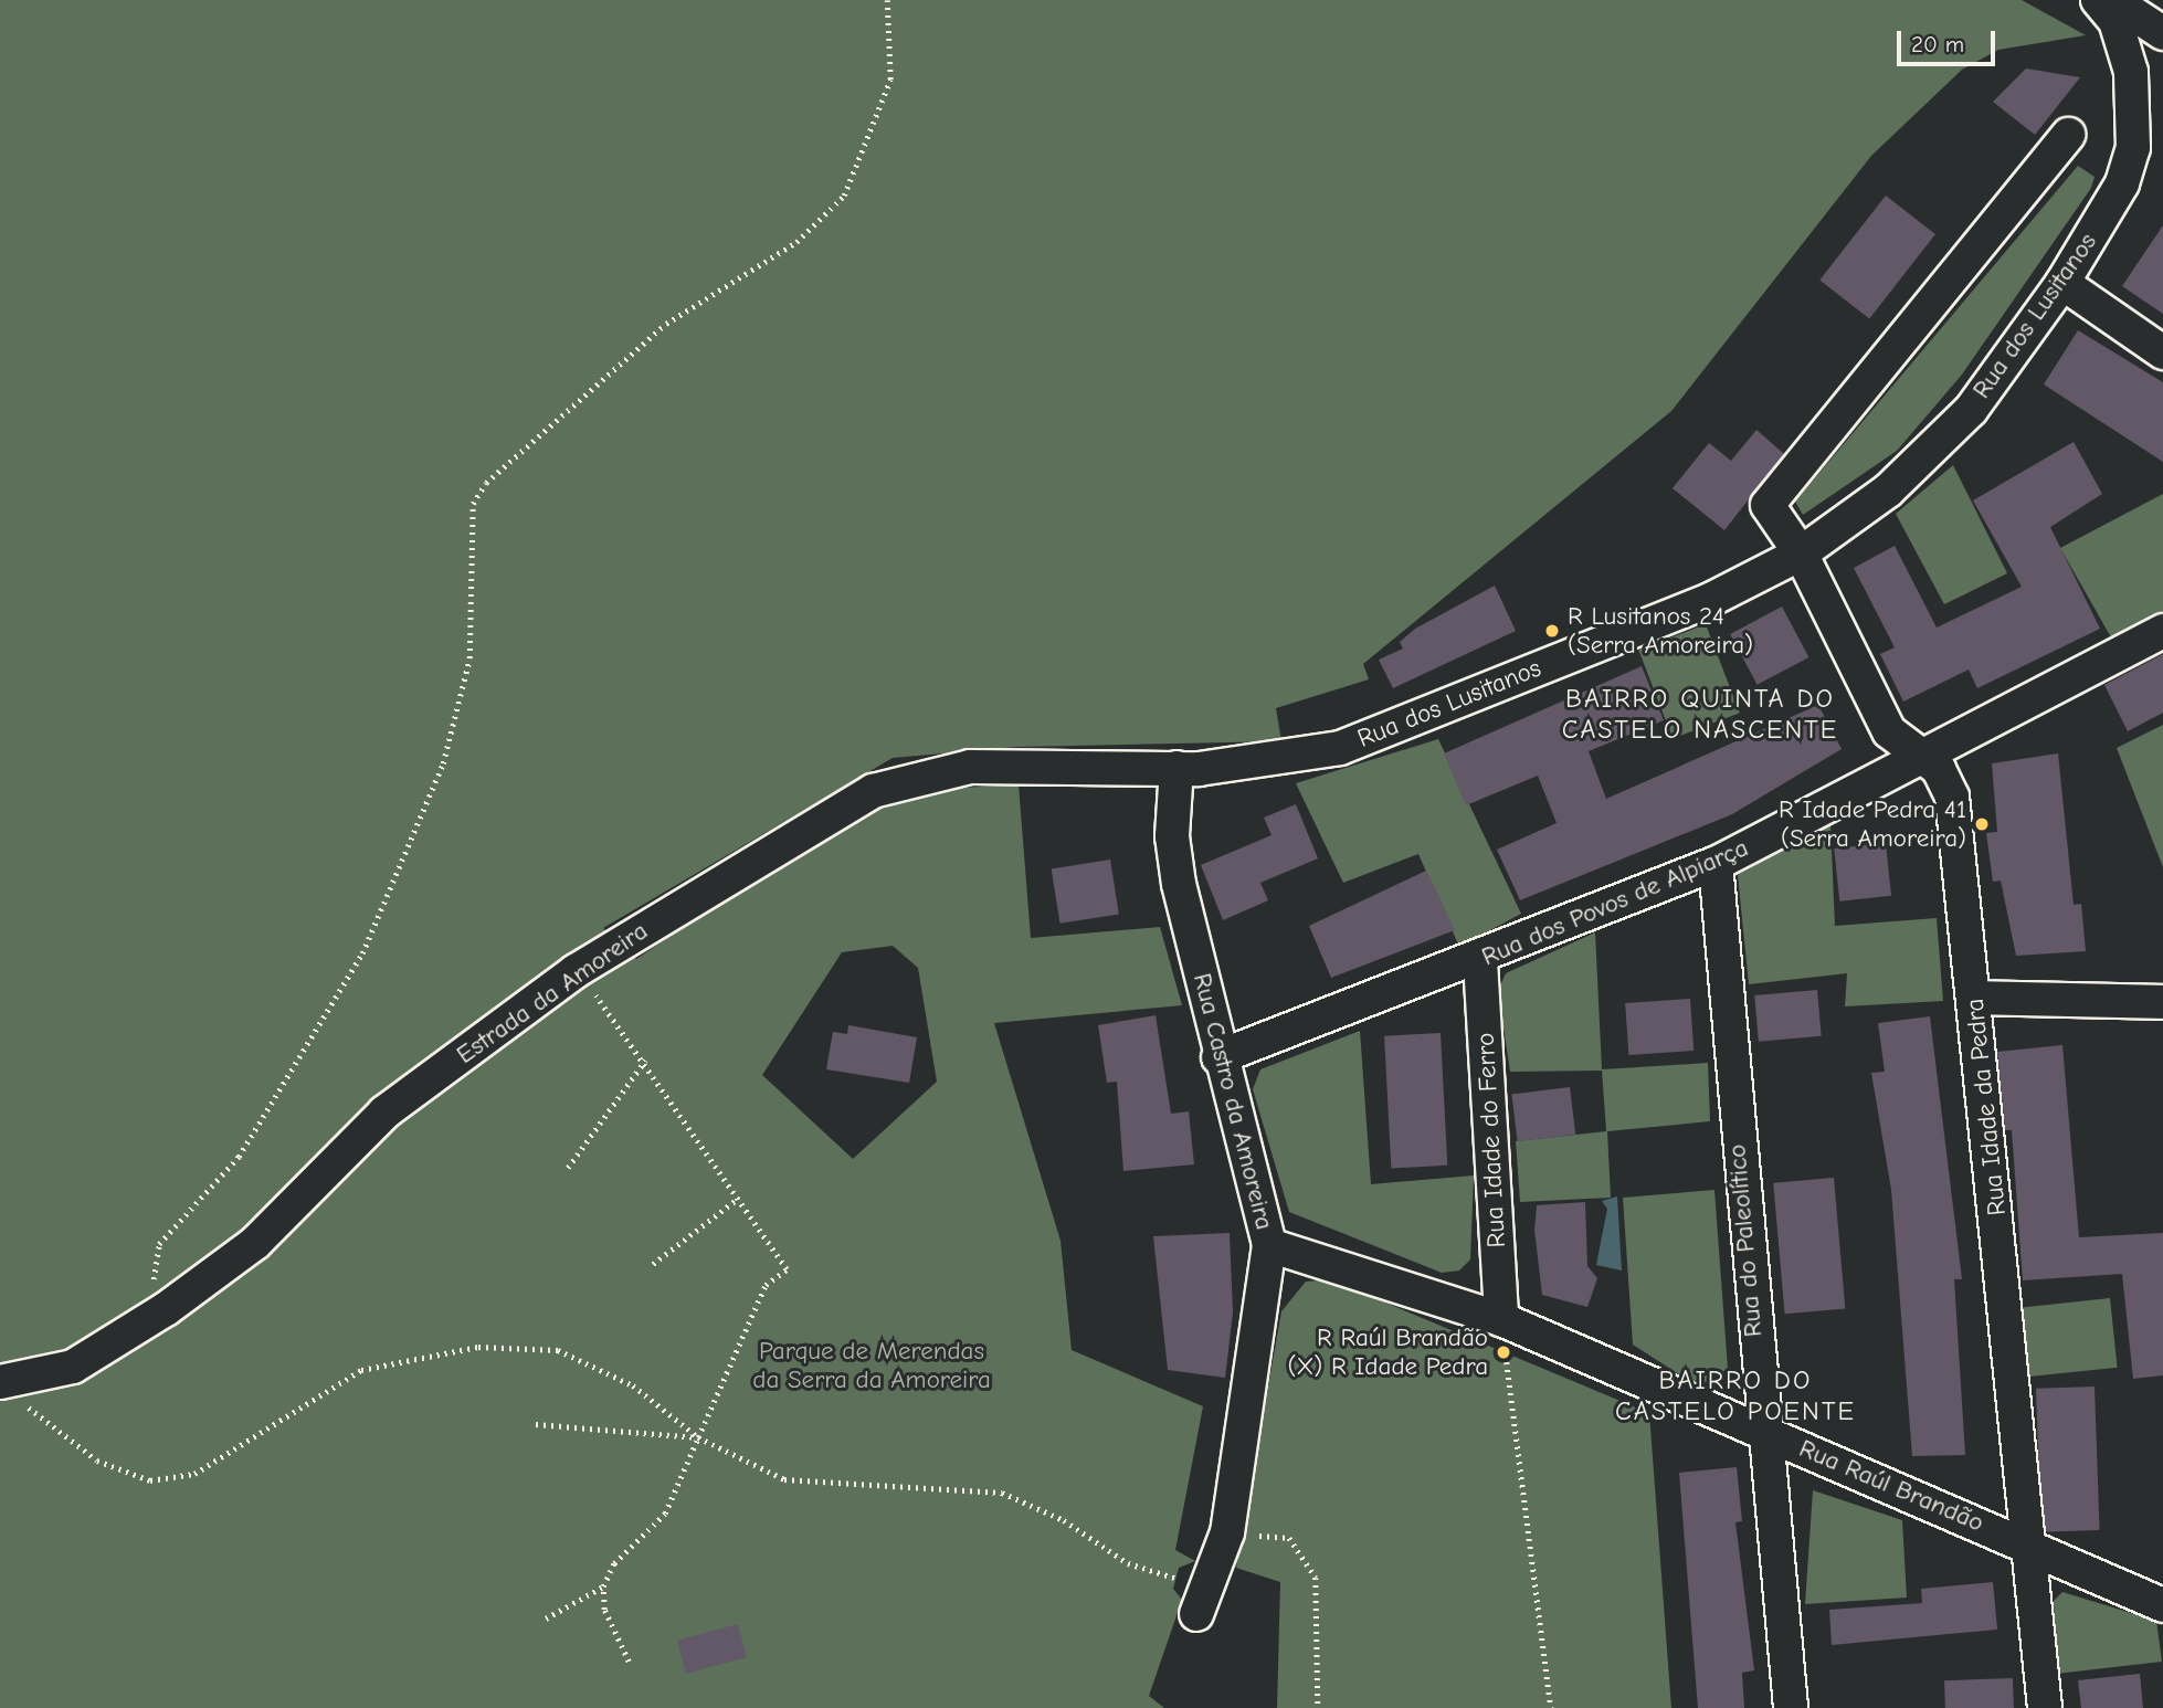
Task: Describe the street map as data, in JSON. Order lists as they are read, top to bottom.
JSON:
{
  "streets": {
    "street": [
      "Rua dos Lusitanos",
      "Rua dos Povos de Alpiarça",
      "Estrada da Amoreira",
      "Rua Castro da Amoreira",
      "Rua Idade da Pedra",
      "Rua Idade do Ferro",
      "Rua do Paleolítico",
      "Rua Raúl Brandão"
    ]
  },
  "crossings": [
    ["Rua dos Lusitanos", "Estrada da Amoreira"],
    ["Rua dos Lusitanos", "Rua Castro da Amoreira"],
    ["Rua dos Lusitanos", "Rua Idade da Pedra"],
    ["Rua dos Povos de Alpiarça", "Rua Castro da Amoreira"],
    ["Rua dos Povos de Alpiarça", "Rua Idade da Pedra"],
    ["Rua dos Povos de Alpiarça", "Rua Idade do Ferro"],
    ["Rua dos Povos de Alpiarça", "Rua do Paleolítico"],
    ["Estrada da Amoreira", "Rua Castro da Amoreira"],
    ["Rua Castro da Amoreira", "Rua Raúl Brandão"],
    ["Rua Idade da Pedra", "Rua Raúl Brandão"],
    ["Rua Idade do Ferro", "Rua Raúl Brandão"],
    ["Rua do Paleolítico", "Rua Raúl Brandão"]
  ],
  "districts": ["BAIRRO QUINTA DO CASTELO NASCENTE", "BAIRRO DO CASTELO POENTE"],
  "parks": ["Parque de Merendas da Serra da Amoreira"],
  "places": ["R Lusitanos 24 (Serra Amoreira)", "R Idade Pedra 41 (Serra Amoreira)", "R Raúl Brandão (X) R Idade Pedra"],
  "scale_bar": "20 m"
}
